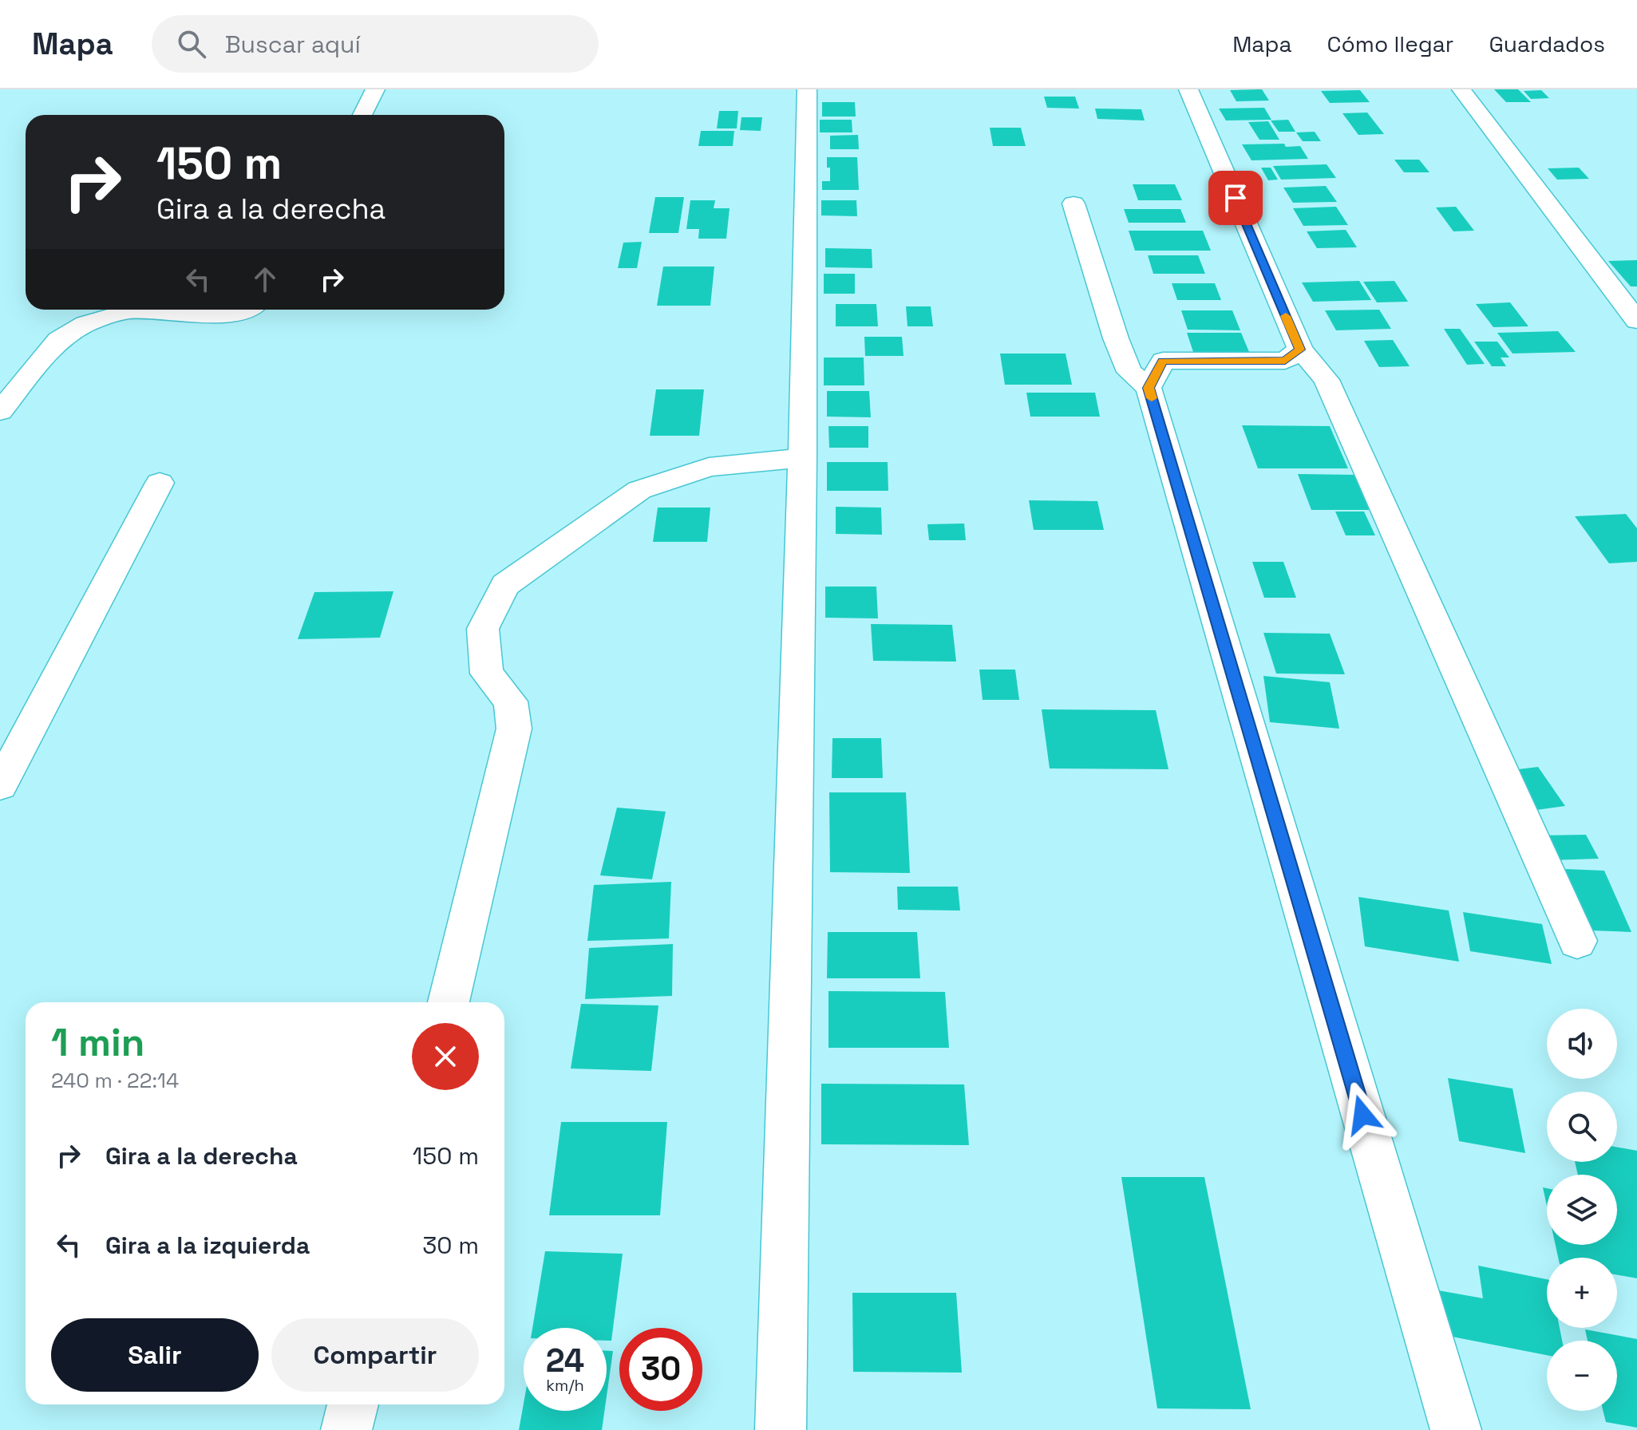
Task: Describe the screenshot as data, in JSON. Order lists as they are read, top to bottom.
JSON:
{
  "page": {
    "header": "Mapa",
    "search": "Buscar aquí",
    "nav": ["Mapa", "Cómo llegar", "Guardados"],
    "turn": ["150 m", "Gira a la derecha"],
    "heading": ["1 min", "240 m · 22:14"],
    "map_buttons": ["+", "−"],
    "list": [
      {
        "name": "Gira a la derecha",
        "value": "150 m"
      },
      {
        "name": "Gira a la izquierda",
        "value": "30 m"
      }
    ],
    "buttons": ["Salir", "Compartir"],
    "speed": "24 km/h",
    "limit": "30"
  }
}
